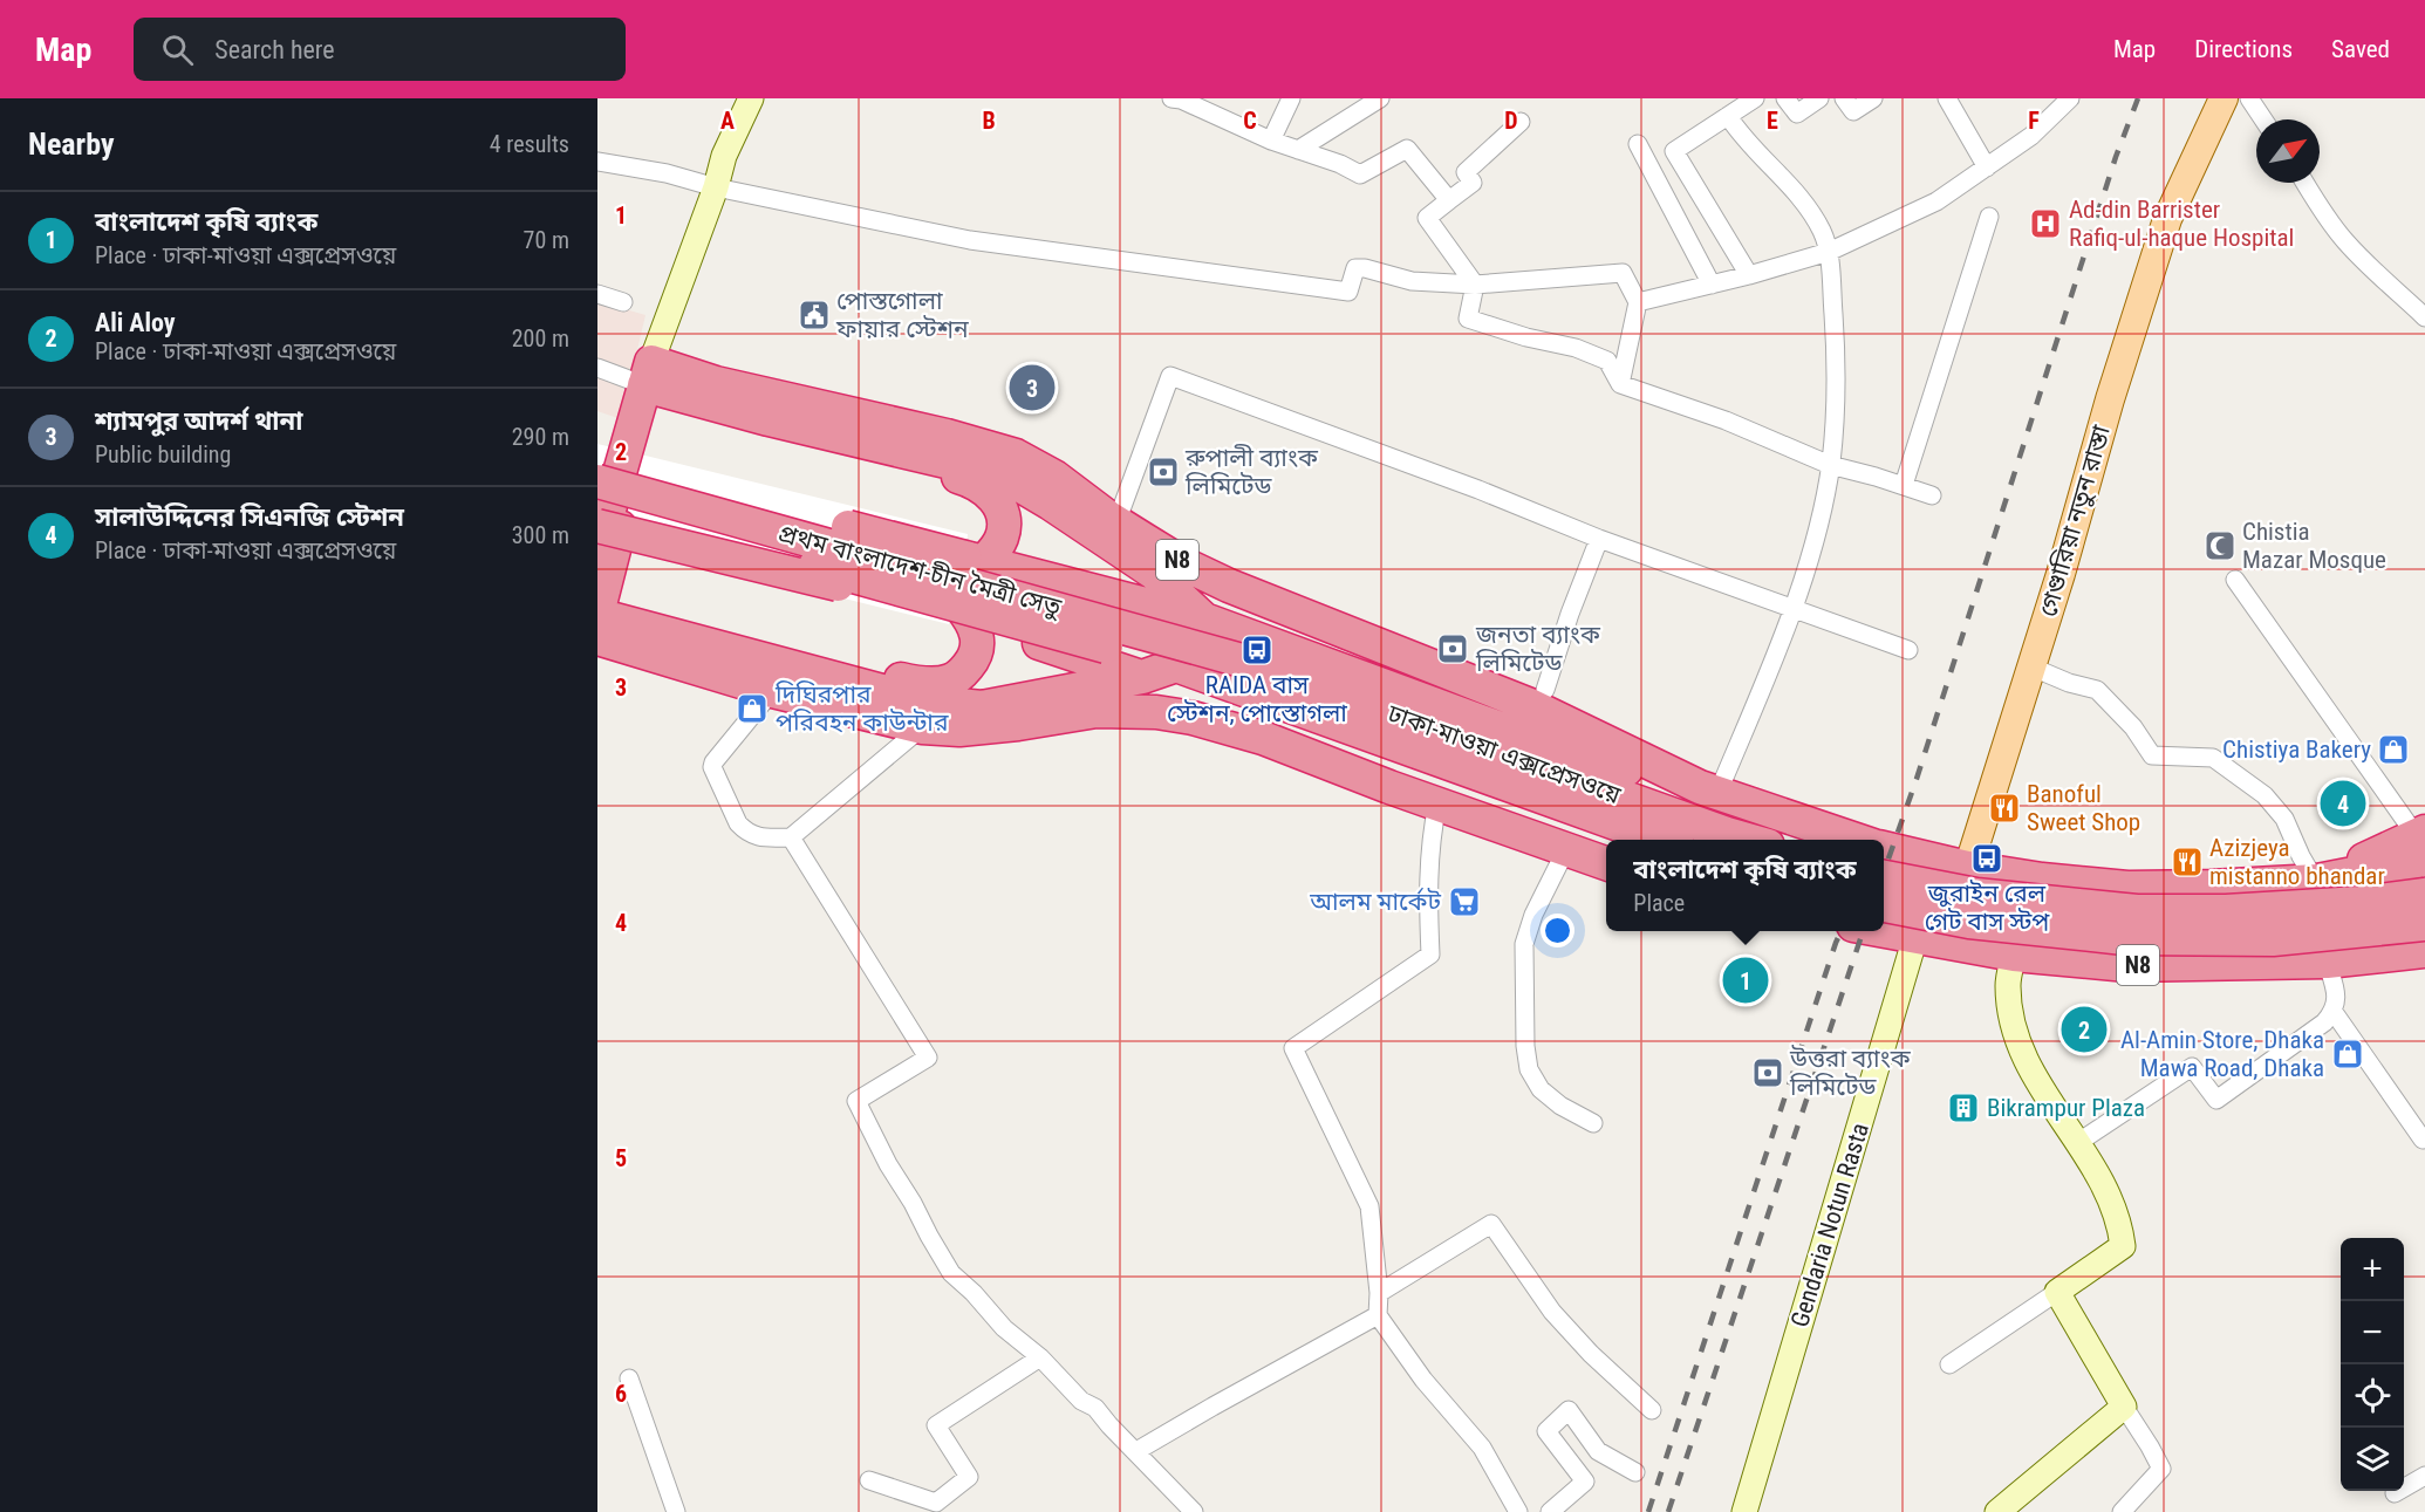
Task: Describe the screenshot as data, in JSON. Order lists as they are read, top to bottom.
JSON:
{
  "streets": {
    "highway": ["N8", "প্রথম বাংলাদেশ-চীন মৈত্রী সেতু", "ঢাকা-মাওয়া এক্সপ্রেসওয়ে"],
    "main road": ["গেণ্ডারিয়া নতুন রাস্তা", "Gendaria Notun Rasta"]
  },
  "crossings": [
    ["গেণ্ডারিয়া নতুন রাস্তা", "N8"],
    ["গেণ্ডারিয়া নতুন রাস্তা", "Gendaria Notun Rasta"],
    ["N8", "Gendaria Notun Rasta"],
    ["প্রথম বাংলাদেশ-চীন মৈত্রী সেতু", "ঢাকা-মাওয়া এক্সপ্রেসওয়ে"]
  ],
  "places": {
    "hospital": ["Ad-din Barrister Rafiq-ul-haque Hospital"],
    "public building": ["পোস্তগোলা ফায়ার স্টেশন"],
    "bank": ["রুপালী ব্যাংক লিমিটেড", "জনতা ব্যাংক লিমিটেড", "উত্তরা ব্যাংক লিমিটেড"],
    "mosque": ["Chistia Mazar Mosque"],
    "bus stop": ["RAIDA বাস স্টেশন, পোস্তোগলা", "জুরাইন রেল গেট বাস স্টপ"],
    "shop": ["দিঘিরপার পরিবহন কাউন্টার", "Chistiya Bakery", "Al-Amin Store, Dhaka Mawa Road, Dhaka"],
    "restaurant": ["Banoful Sweet Shop", "Azizjeya mistanno bhandar"],
    "supermarket": ["আলম মার্কেট"],
    "building": ["Bikrampur Plaza"]
  },
  "north": "top right",
  "page": {
    "header": "Map",
    "search": "Search here",
    "nav": ["Map", "Directions", "Saved"],
    "heading": ["Nearby", "4 results"],
    "list": [
      {
        "mark": "1",
        "name": "বাংলাদেশ কৃষি ব্যাংক",
        "note": "Place · ঢাকা-মাওয়া এক্সপ্রেসওয়ে",
        "value": "70 m"
      },
      {
        "mark": "2",
        "name": "Ali Aloy",
        "note": "Place · ঢাকা-মাওয়া এক্সপ্রেসওয়ে",
        "value": "200 m"
      },
      {
        "mark": "3",
        "name": "শ্যামপুর আদর্শ থানা",
        "note": "Public building",
        "value": "290 m"
      },
      {
        "mark": "4",
        "name": "সালাউদ্দিনের সিএনজি স্টেশন",
        "note": "Place · ঢাকা-মাওয়া এক্সপ্রেসওয়ে",
        "value": "300 m"
      }
    ],
    "pins": [
      "3",
      "4",
      "1",
      "2"
    ],
    "popup": ["বাংলাদেশ কৃষি ব্যাংক", "Place"],
    "map_buttons": ["+", "−"]
  },
  "grid": {
    "columns": [
      "A",
      "B",
      "C",
      "D",
      "E",
      "F"
    ],
    "rows": [
      "1",
      "2",
      "3",
      "4",
      "5",
      "6"
    ]
  }
}
